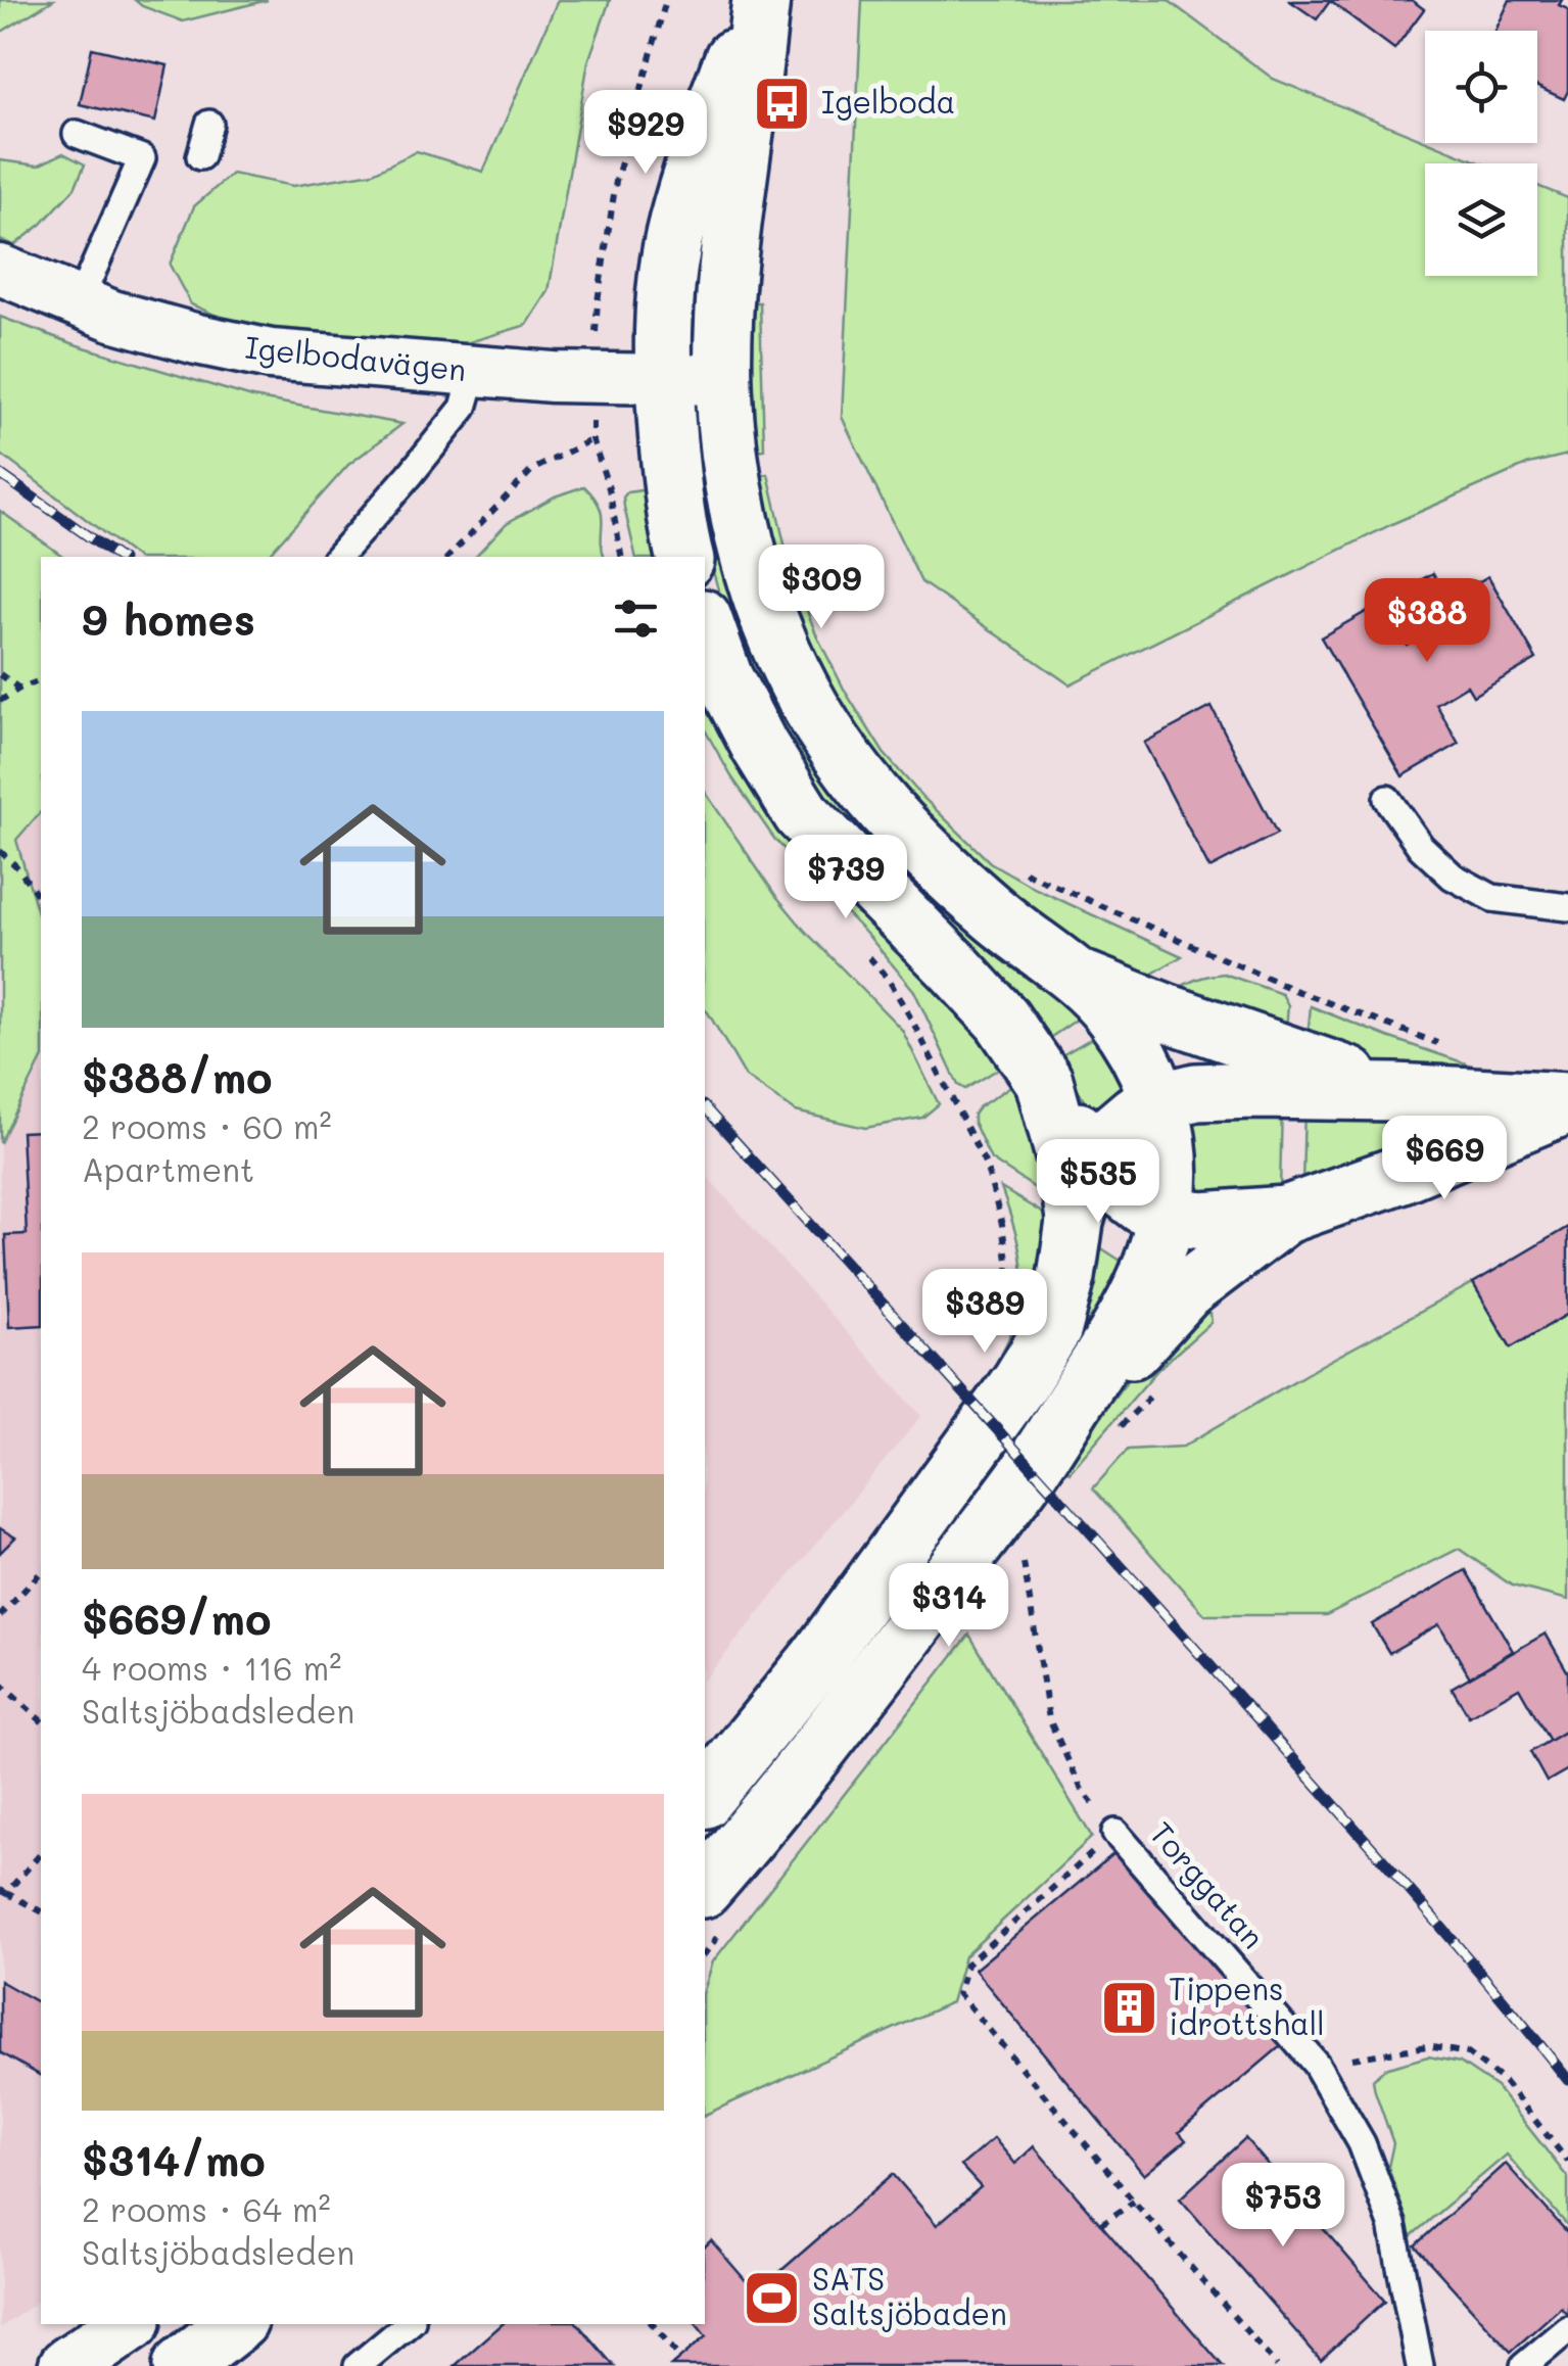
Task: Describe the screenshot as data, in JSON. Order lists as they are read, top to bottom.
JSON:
{
  "streets": {
    "street": ["Igelbodavägen"],
    "lane": ["Torggatan"]
  },
  "places": {
    "bus stop": ["Igelboda"],
    "building": ["Tippens idrottshall"],
    "sports": ["SATS Saltsjöbaden"]
  },
  "page": {
    "price": [
      "$929",
      "$309",
      "$388",
      "$739",
      "$669",
      "$535",
      "$389",
      "$314",
      "$753"
    ],
    "heading": "9 homes",
    "list": [
      {
        "name": "$388/mo",
        "note": "2 rooms · 60 m² · Apartment"
      },
      {
        "name": "$669/mo",
        "note": "4 rooms · 116 m² · Saltsjöbadsleden"
      },
      {
        "name": "$314/mo",
        "note": "2 rooms · 64 m² · Saltsjöbadsleden"
      }
    ]
  }
}
